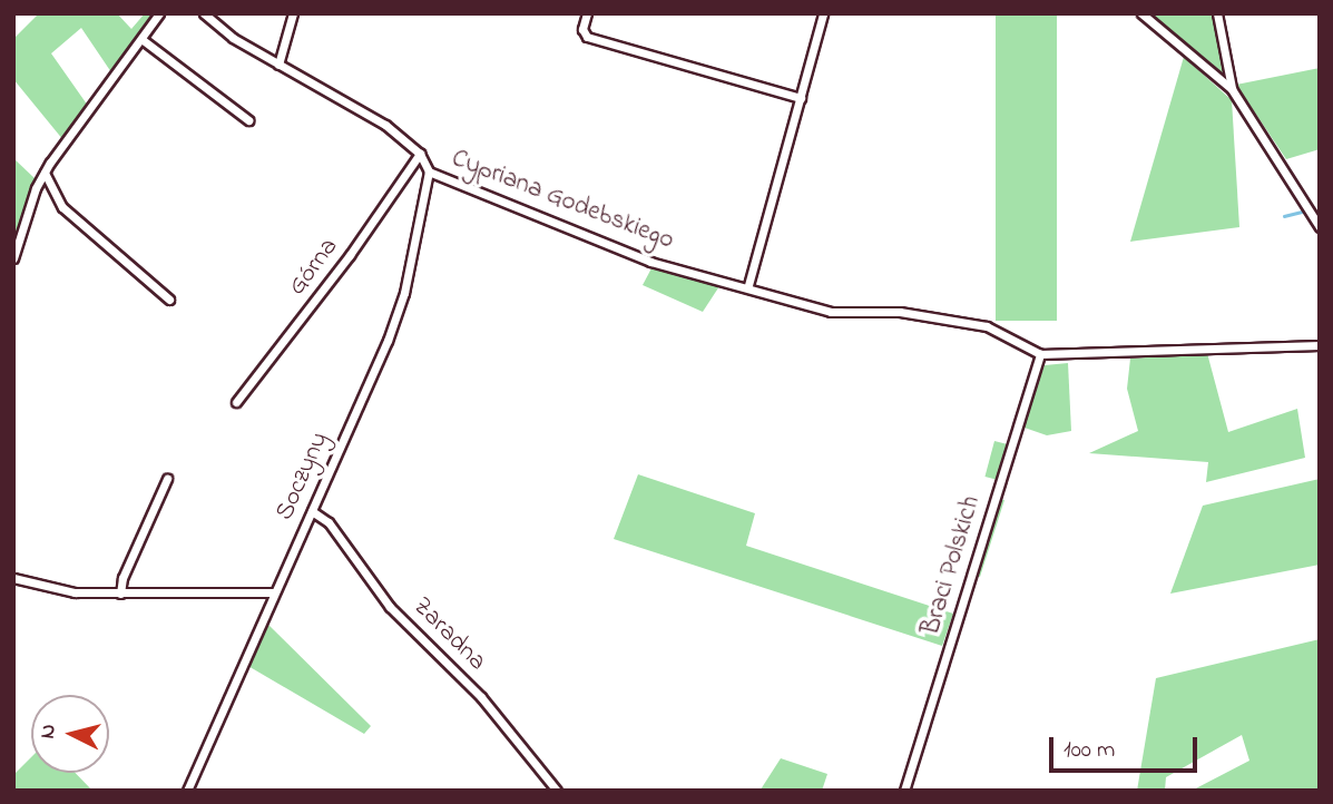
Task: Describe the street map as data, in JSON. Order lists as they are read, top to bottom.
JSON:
{
  "streets": {
    "street": [
      "Cypriana Godebskiego",
      "Górna",
      "Soczyny",
      "Braci Polskich",
      "Zaradna"
    ]
  },
  "crossings": [
    ["Cypriana Godebskiego", "Soczyny"],
    ["Cypriana Godebskiego", "Braci Polskich"],
    ["Soczyny", "Zaradna"]
  ],
  "scale_bar": "100 m",
  "north": "left"
}
